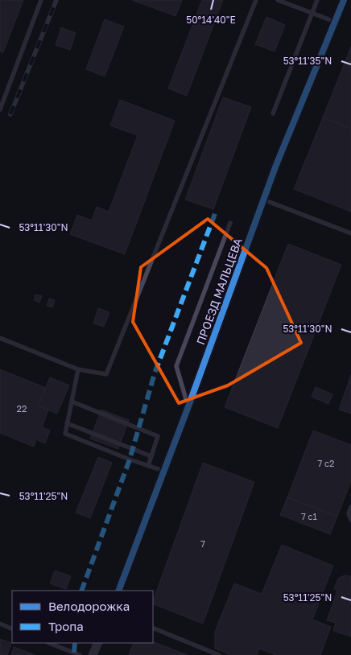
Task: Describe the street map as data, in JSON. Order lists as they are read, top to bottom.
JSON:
{
  "streets": {
    "street": ["ПРОЕЗД МАЛЬЦЕВА"]
  },
  "house_numbers": [
    "22",
    "7 с2",
    "7 с1",
    "7"
  ],
  "legend": ["Велодорожка", "Тропа"],
  "coordinates": [
    "50°14'40\"E",
    "53°11'35\"N",
    "53°11'30\"N",
    "53°11'25\"N"
  ]
}
